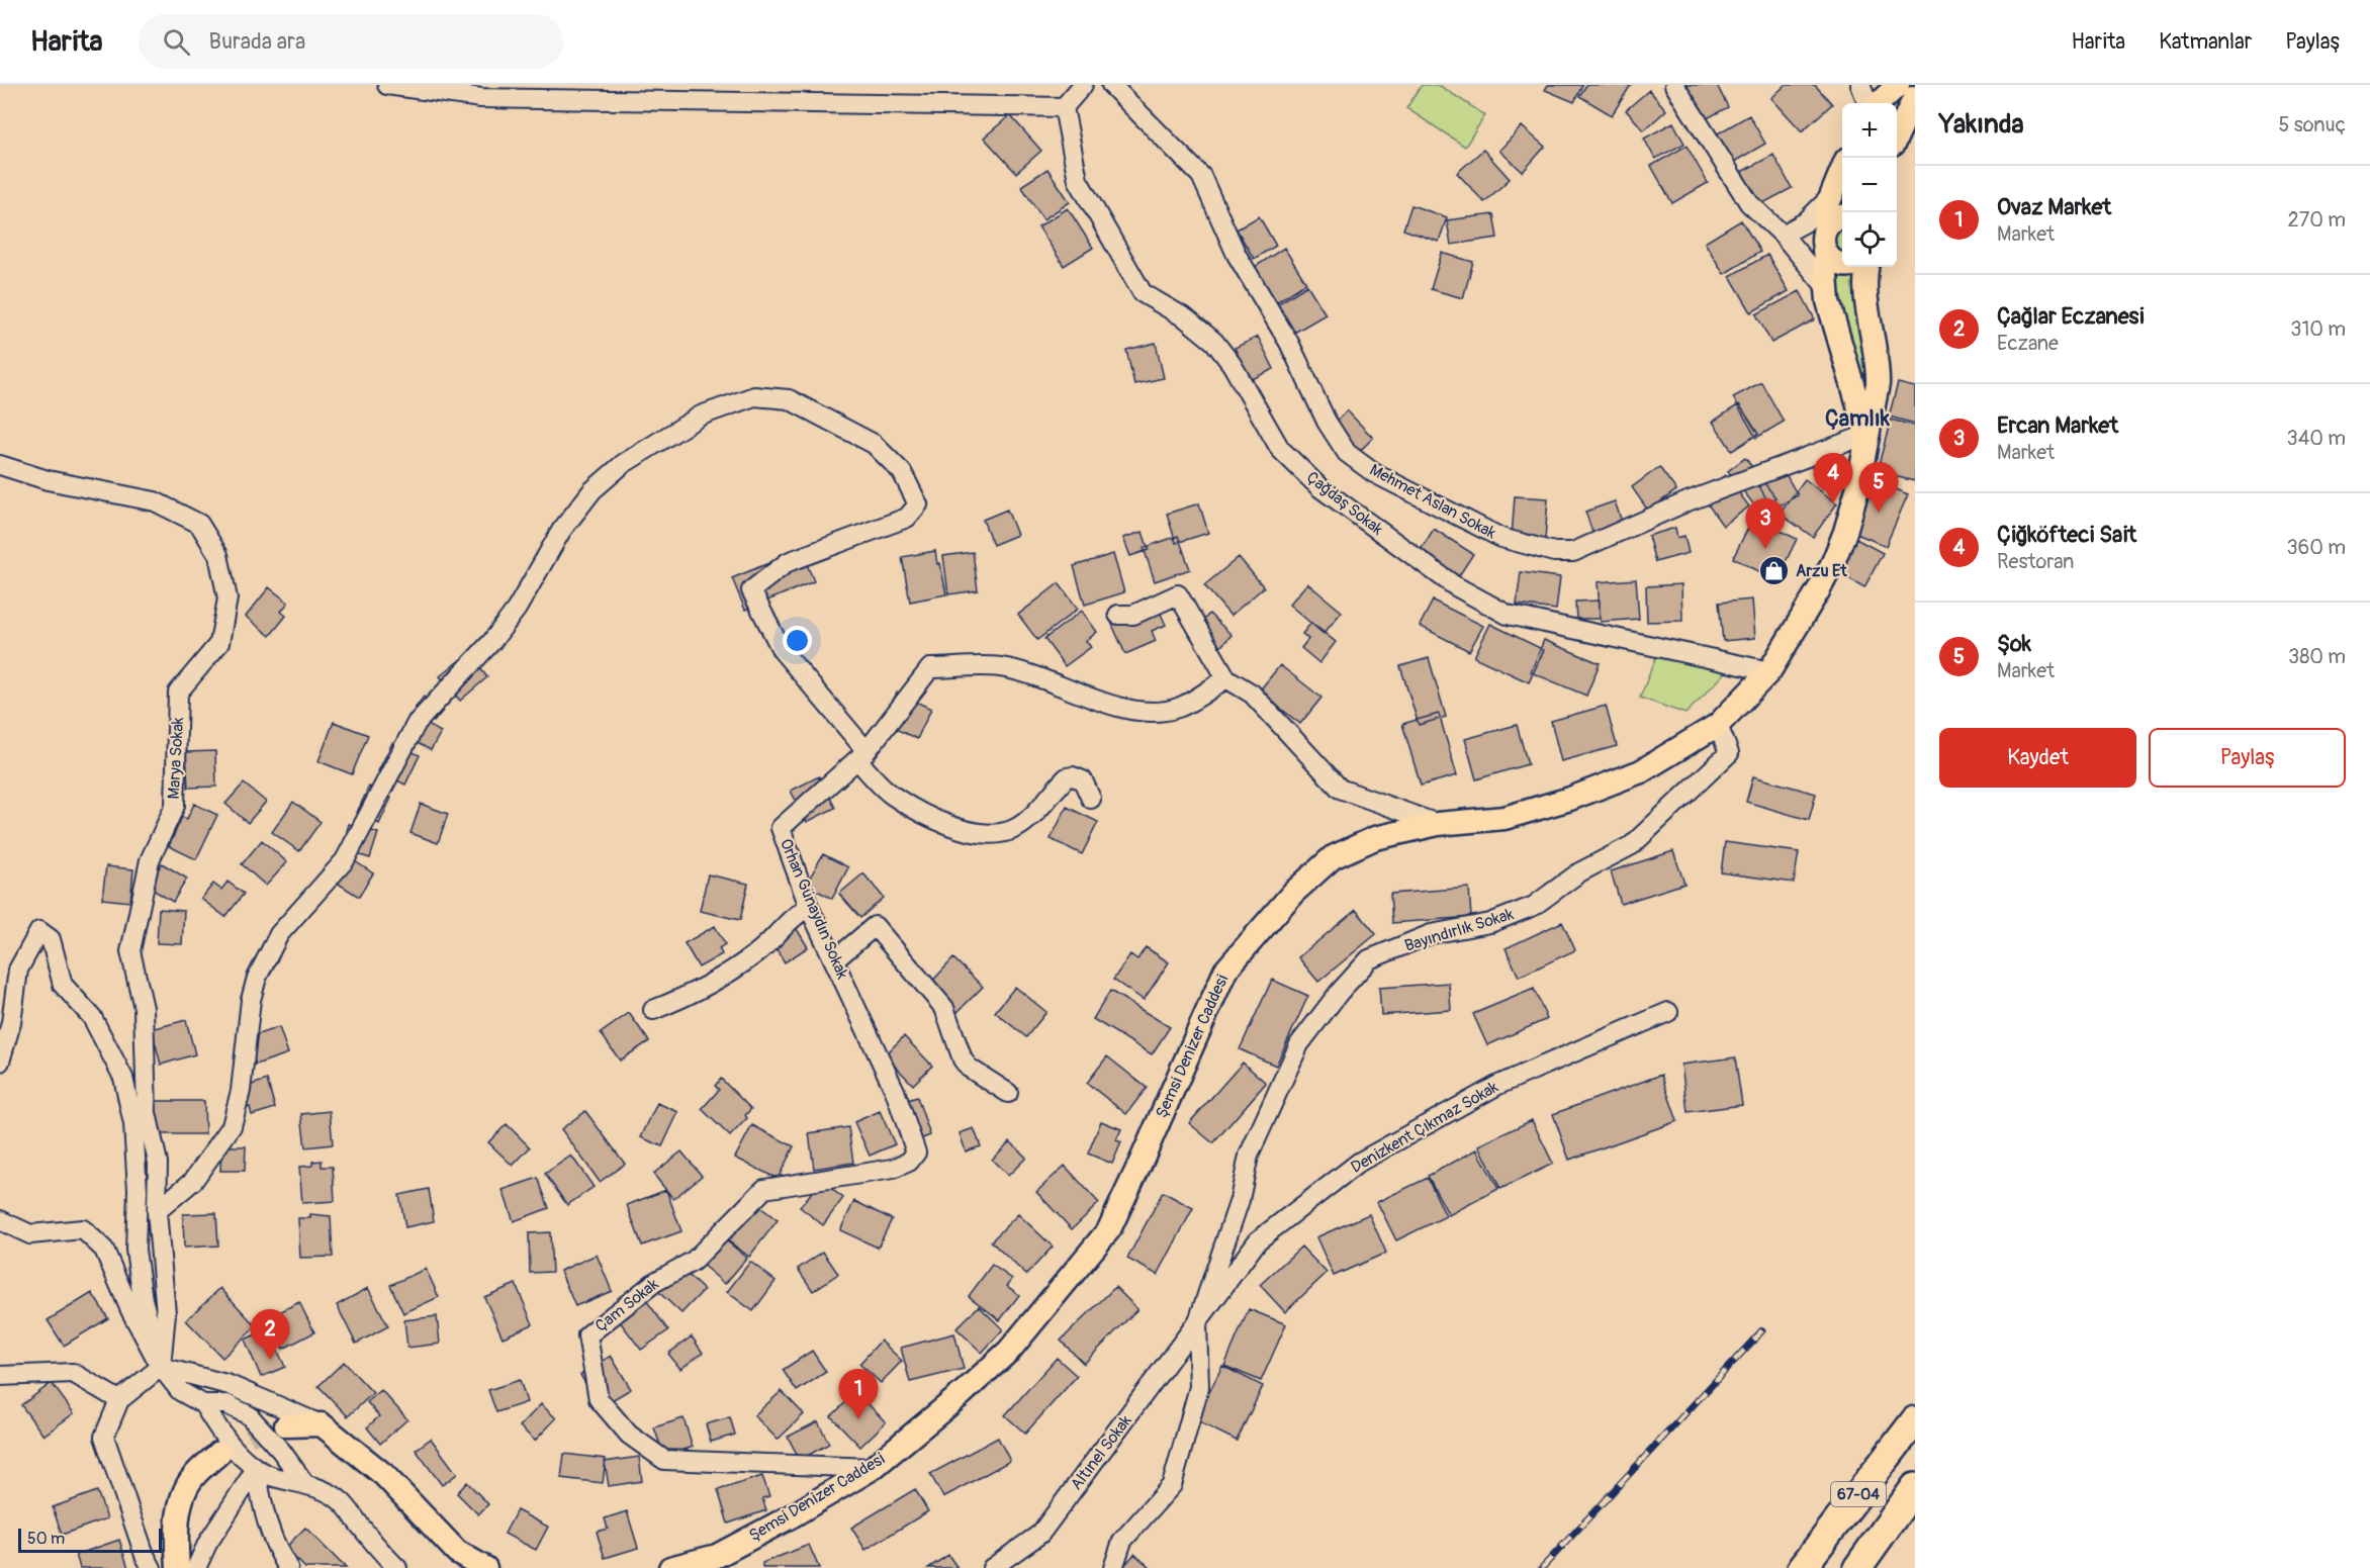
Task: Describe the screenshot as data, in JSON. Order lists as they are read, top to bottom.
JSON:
{
  "streets": {
    "highway": ["67-04"],
    "main road": ["Şemsi Denizer Caddesi"],
    "street": [
      "Mehmet Aslan Sokak",
      "Çağdaş Sokak",
      "Marya Sokak",
      "Orhan Günaydın Sokak",
      "Bayındırlık Sokak",
      "Denizkent Çıkmaz Sokak",
      "Çam Sokak",
      "Altınel Sokak"
    ]
  },
  "crossings": [
    ["Mehmet Aslan Sokak", "Şemsi Denizer Caddesi"],
    ["Çağdaş Sokak", "Şemsi Denizer Caddesi"],
    ["Orhan Günaydın Sokak", "Çam Sokak"],
    ["Bayındırlık Sokak", "Şemsi Denizer Caddesi"],
    ["Bayındırlık Sokak", "Denizkent Çıkmaz Sokak"],
    ["Bayındırlık Sokak", "Altınel Sokak"],
    ["Şemsi Denizer Caddesi", "Çam Sokak"],
    ["Denizkent Çıkmaz Sokak", "Altınel Sokak"]
  ],
  "districts": ["Çamlık"],
  "places": {
    "shop": ["Arzu Et"]
  },
  "scale_bar": "50 m",
  "page": {
    "header": "Harita",
    "search": "Burada ara",
    "nav": ["Harita", "Katmanlar", "Paylaş"],
    "heading": ["Yakında", "5 sonuç"],
    "map_buttons": ["+", "−"],
    "list": [
      {
        "mark": "1",
        "name": "Ovaz Market",
        "note": "Market",
        "value": "270 m"
      },
      {
        "mark": "2",
        "name": "Çağlar Eczanesi",
        "note": "Eczane",
        "value": "310 m"
      },
      {
        "mark": "3",
        "name": "Ercan Market",
        "note": "Market",
        "value": "340 m"
      },
      {
        "mark": "4",
        "name": "Çiğköfteci Sait",
        "note": "Restoran",
        "value": "360 m"
      },
      {
        "mark": "5",
        "name": "Şok",
        "note": "Market",
        "value": "380 m"
      }
    ],
    "pins": [
      "4",
      "5",
      "3",
      "2",
      "1"
    ],
    "buttons": ["Kaydet", "Paylaş"],
    "scale": "50 m"
  }
}
